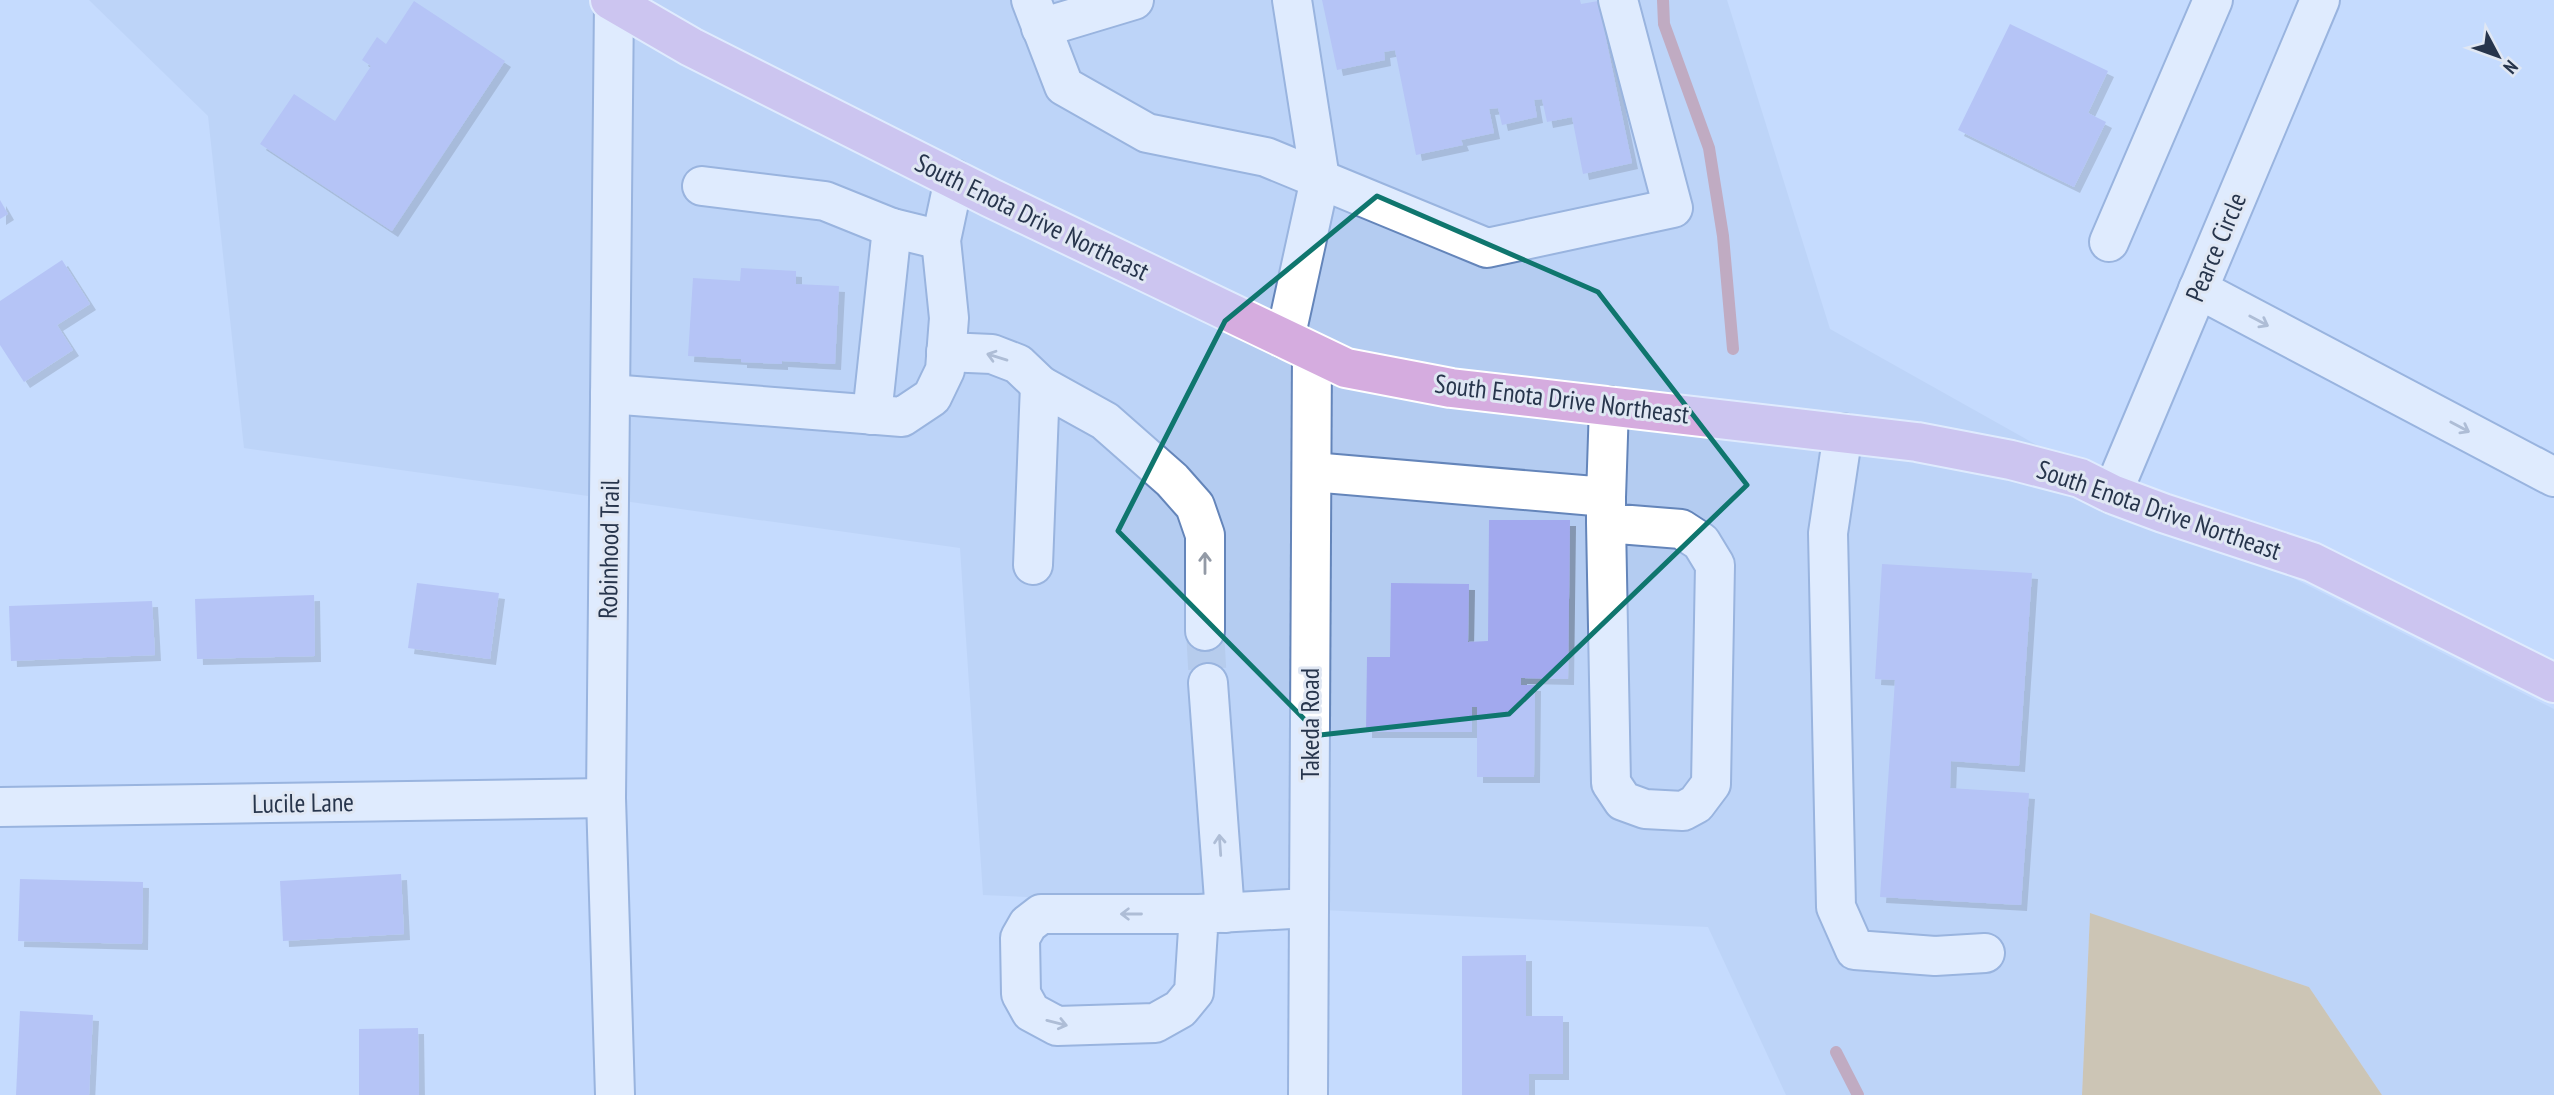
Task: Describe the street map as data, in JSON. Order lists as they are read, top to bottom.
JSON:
{
  "streets": {
    "main road": ["South Enota Drive Northeast"],
    "street": [
      "Pearce Circle",
      "Robinhood Trail",
      "Takeda Road",
      "Lucile Lane"
    ]
  },
  "crossings": [
    ["South Enota Drive Northeast", "Pearce Circle"],
    ["South Enota Drive Northeast", "Robinhood Trail"],
    ["South Enota Drive Northeast", "Takeda Road"],
    ["Robinhood Trail", "Lucile Lane"]
  ],
  "north": "bottom right"
}
